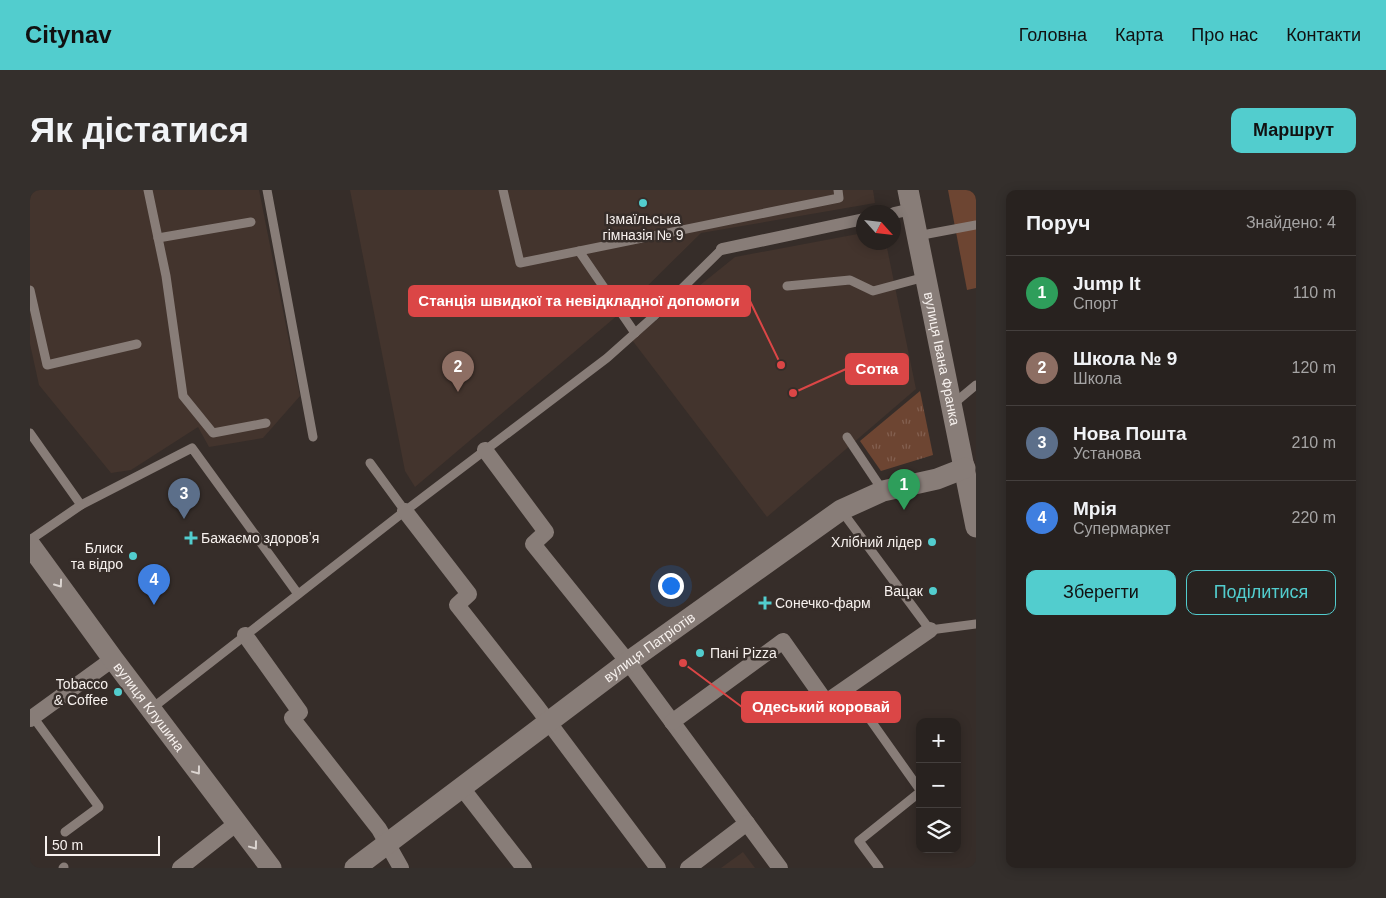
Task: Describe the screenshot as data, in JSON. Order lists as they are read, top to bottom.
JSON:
{
  "streets": {
    "street": ["вулиця Івана Франка", "вулиця Патріотів", "вулиця Клушина"]
  },
  "crossings": [
    ["вулиця Івана Франка", "вулиця Патріотів"]
  ],
  "places": {
    "other": [
      "Ізмаїльська гімназія № 9",
      "Станція швидкої та невідкладної допомоги",
      "Сотка",
      "Хлібний лідер",
      "Блиск та відро",
      "Вацак",
      "Пані Pizza",
      "Одеський коровай",
      "Tobacco & Coffee"
    ],
    "health": ["Бажаємо здоровʼя", "Сонечко-фарм"]
  },
  "scale_bar": "50 m",
  "north": "bottom right",
  "page": {
    "header": "Citynav",
    "nav": [
      "Головна",
      "Карта",
      "Про нас",
      "Контакти"
    ],
    "buttons": [
      "Маршрут",
      ["Зберегти", "Поділитися"]
    ],
    "title": "Як дістатися",
    "heading": ["Поруч", "Знайдено: 4"],
    "list": [
      {
        "mark": "1",
        "name": "Jump It",
        "note": "Спорт",
        "value": "110 m"
      },
      {
        "mark": "2",
        "name": "Школа № 9",
        "note": "Школа",
        "value": "120 m"
      },
      {
        "mark": "3",
        "name": "Нова Пошта",
        "note": "Установа",
        "value": "210 m"
      },
      {
        "mark": "4",
        "name": "Мрія",
        "note": "Супермаркет",
        "value": "220 m"
      }
    ],
    "pins": [
      "2",
      "1",
      "3",
      "4"
    ],
    "map_buttons": ["+", "−"],
    "scale": "50 m"
  }
}
